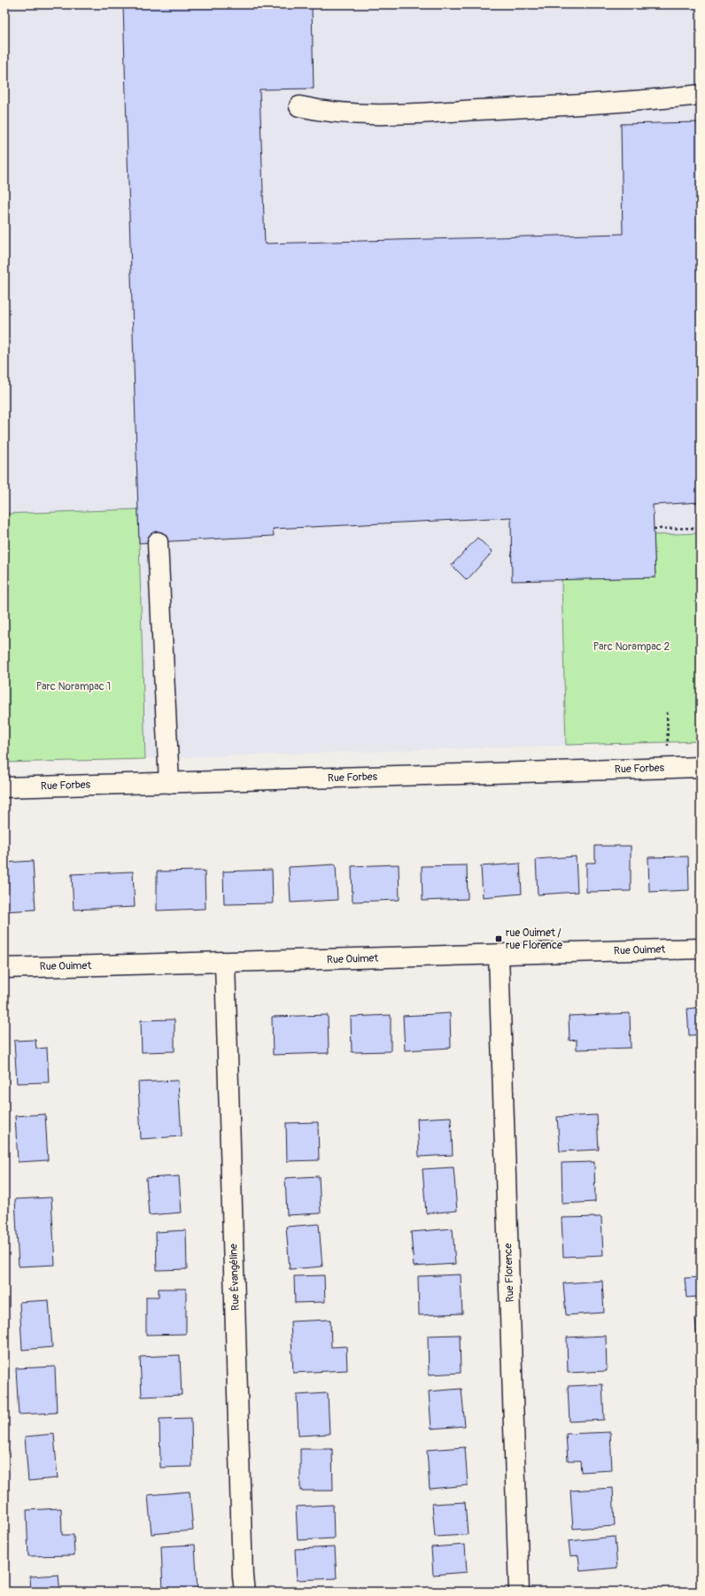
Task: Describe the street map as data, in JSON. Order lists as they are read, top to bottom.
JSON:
{
  "streets": {
    "street": [
      "Rue Forbes",
      "Rue Ouimet",
      "Rue Florence",
      "Rue Évangéline"
    ]
  },
  "crossings": [
    ["Rue Ouimet", "Rue Florence"],
    ["Rue Ouimet", "Rue Évangéline"]
  ],
  "parks": ["Parc Norampac 2", "Parc Norampac 1"],
  "places": {
    "transit": ["rue Ouimet / rue Florence"]
  }
}
